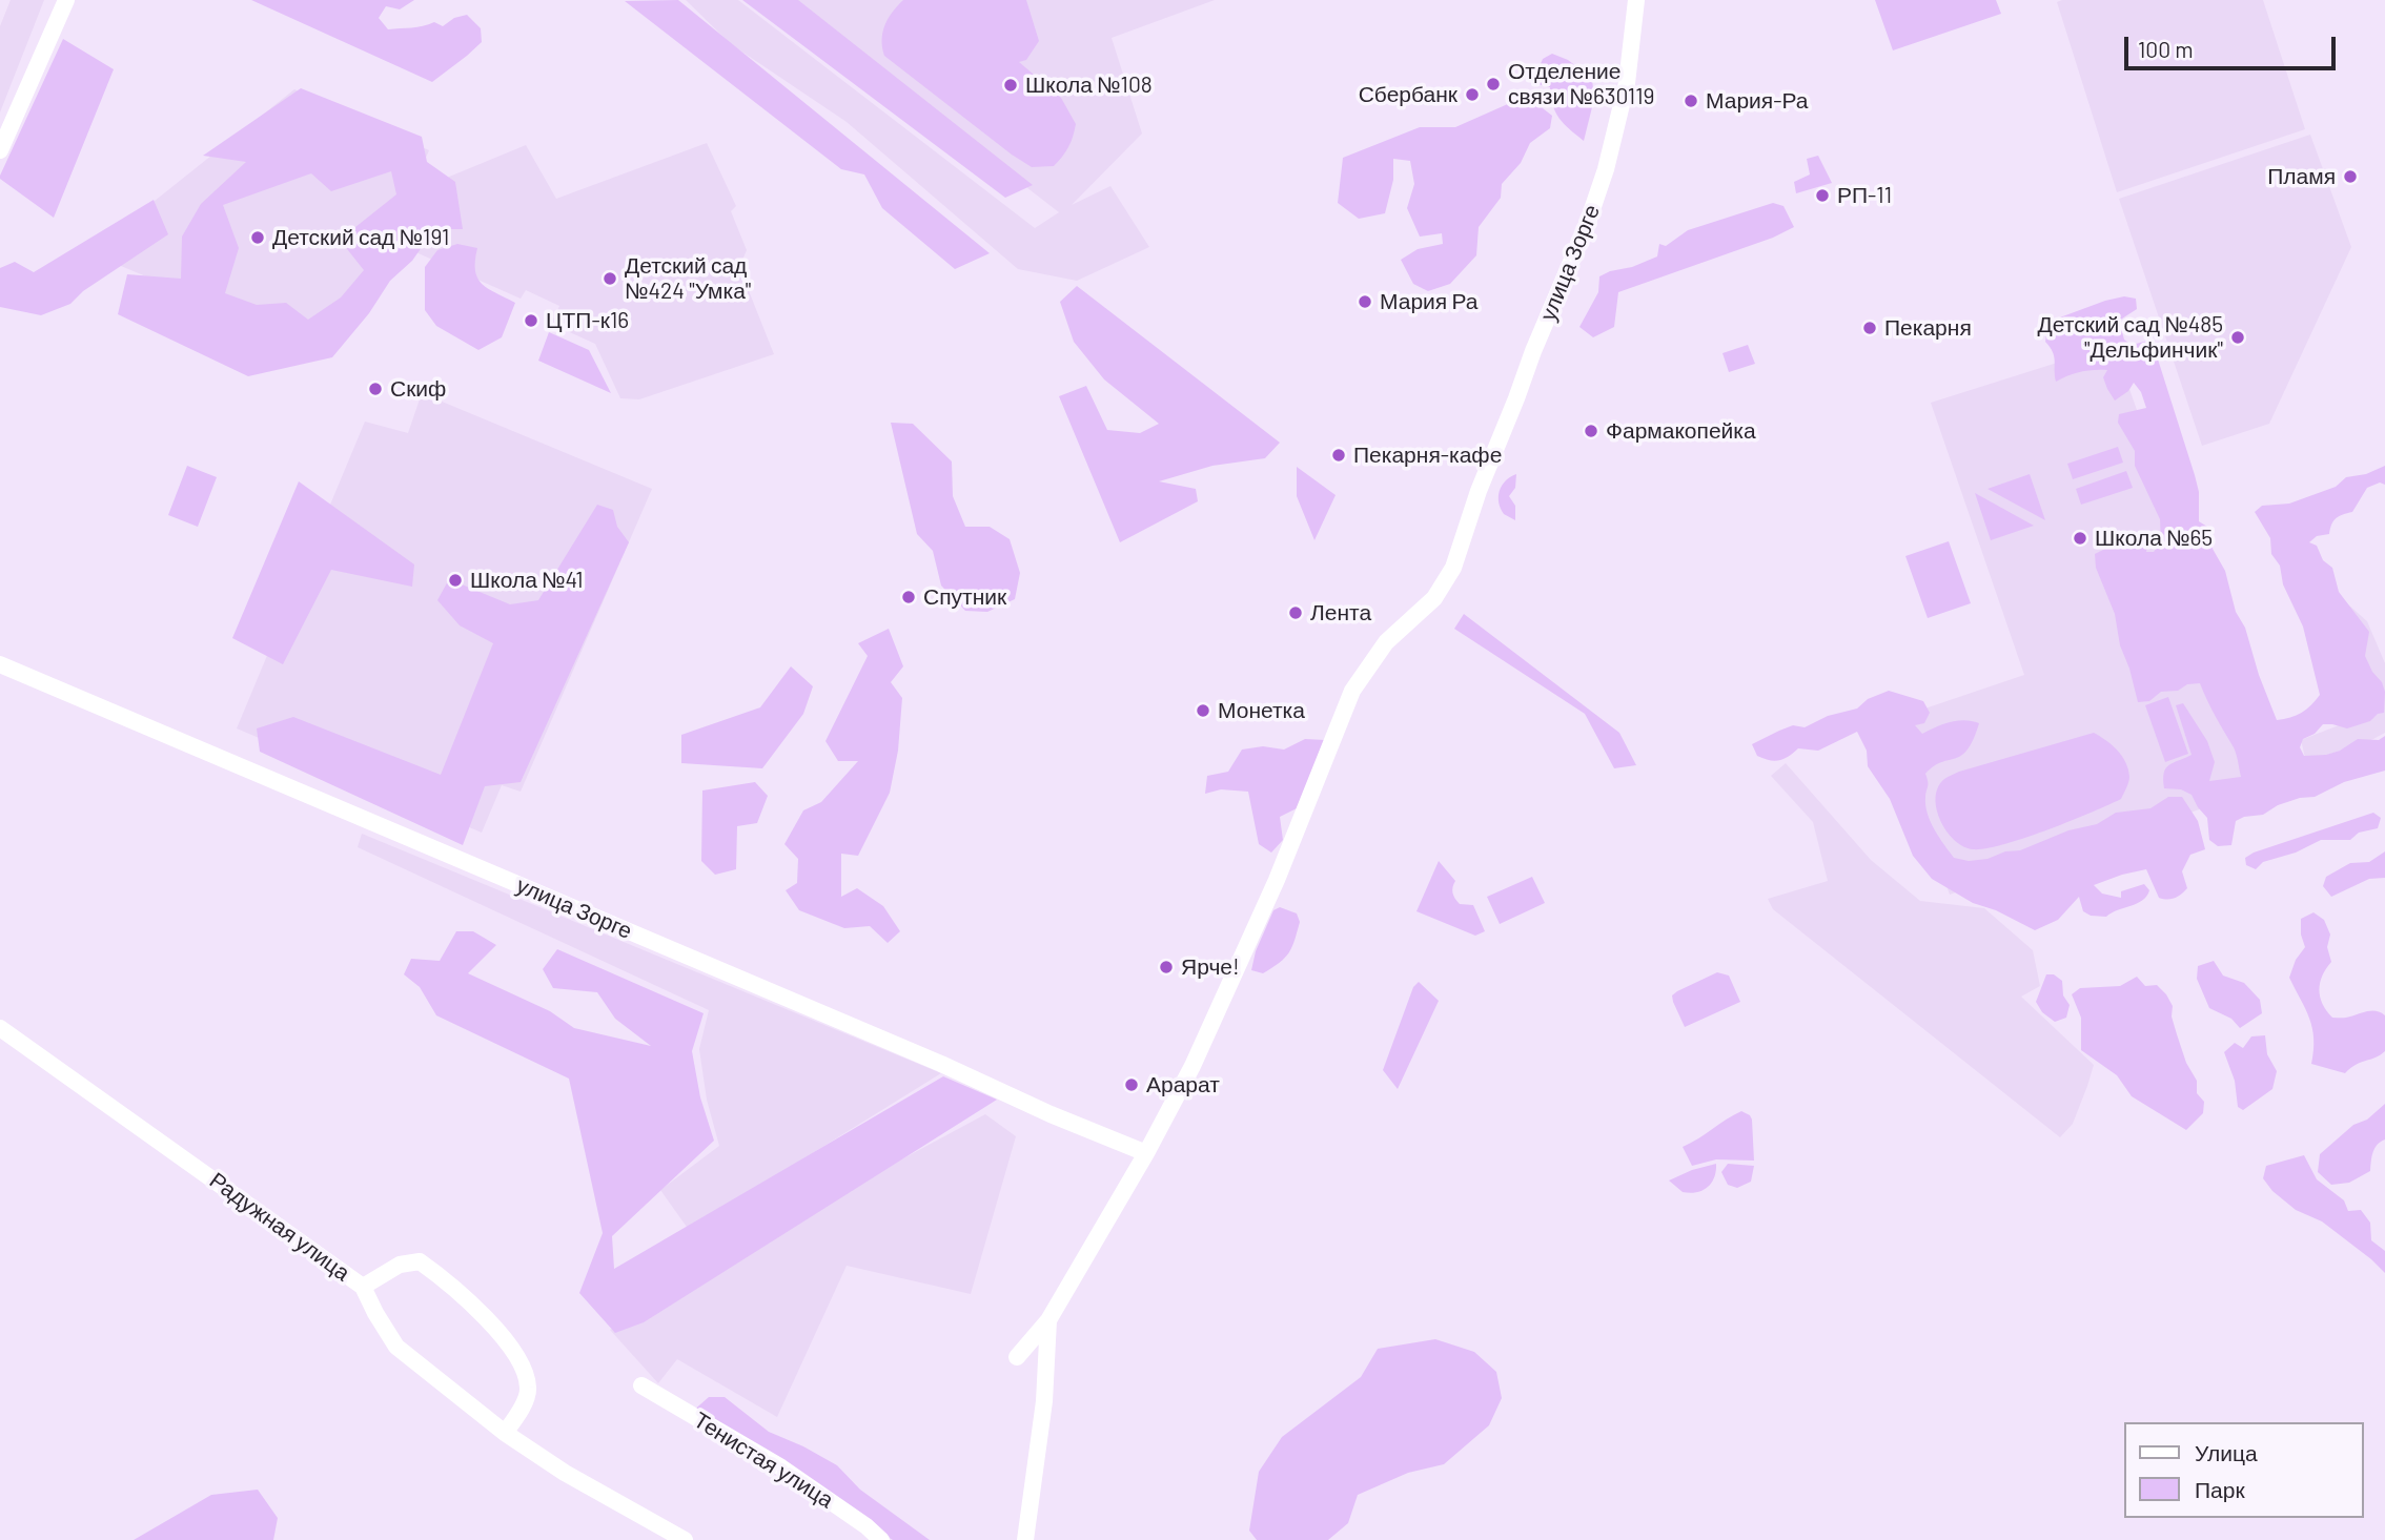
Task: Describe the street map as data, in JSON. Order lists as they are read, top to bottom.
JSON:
{
  "streets": {
    "street": ["улица Зорге", "Радужная улица", "Тенистая улица"]
  },
  "places": [
    "Отделение связи №630119",
    "Школа №108",
    "Сбербанк",
    "Мария-Ра",
    "Пламя",
    "РП-11",
    "Детский сад №191",
    "Детский сад №424 \"Умка\"",
    "Мария Ра",
    "ЦТП-к16",
    "Пекарня",
    "Детский сад №485 \"Дельфинчик\"",
    "Скиф",
    "Фармакопейка",
    "Пекарня-кафе",
    "Школа №65",
    "Школа №41",
    "Спутник",
    "Лента",
    "Монетка",
    "Ярче!",
    "Арарат"
  ],
  "legend": ["Улица", "Парк"],
  "scale_bar": "100 m"
}
